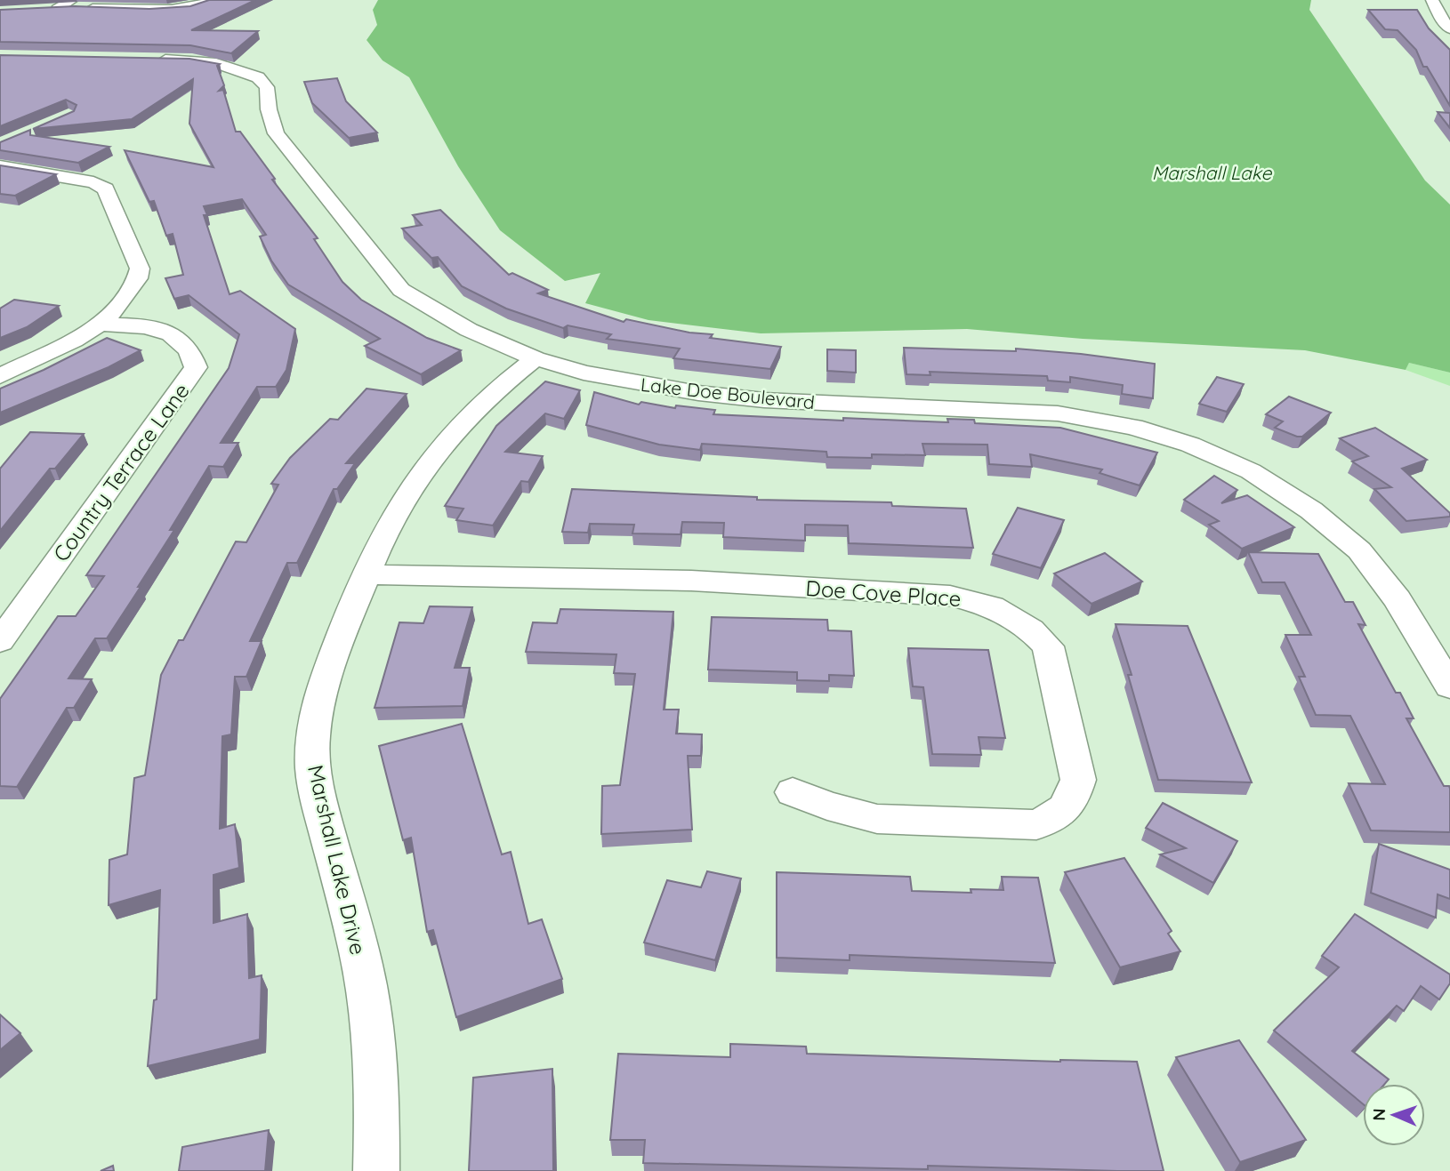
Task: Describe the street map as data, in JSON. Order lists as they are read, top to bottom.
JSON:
{
  "streets": {
    "street": [
      "Lake Doe Boulevard",
      "Country Terrace Lane",
      "Doe Cove Place",
      "Marshall Lake Drive"
    ]
  },
  "crossings": [
    ["Lake Doe Boulevard", "Marshall Lake Drive"],
    ["Doe Cove Place", "Marshall Lake Drive"]
  ],
  "water": ["Marshall Lake"],
  "north": "left"
}
